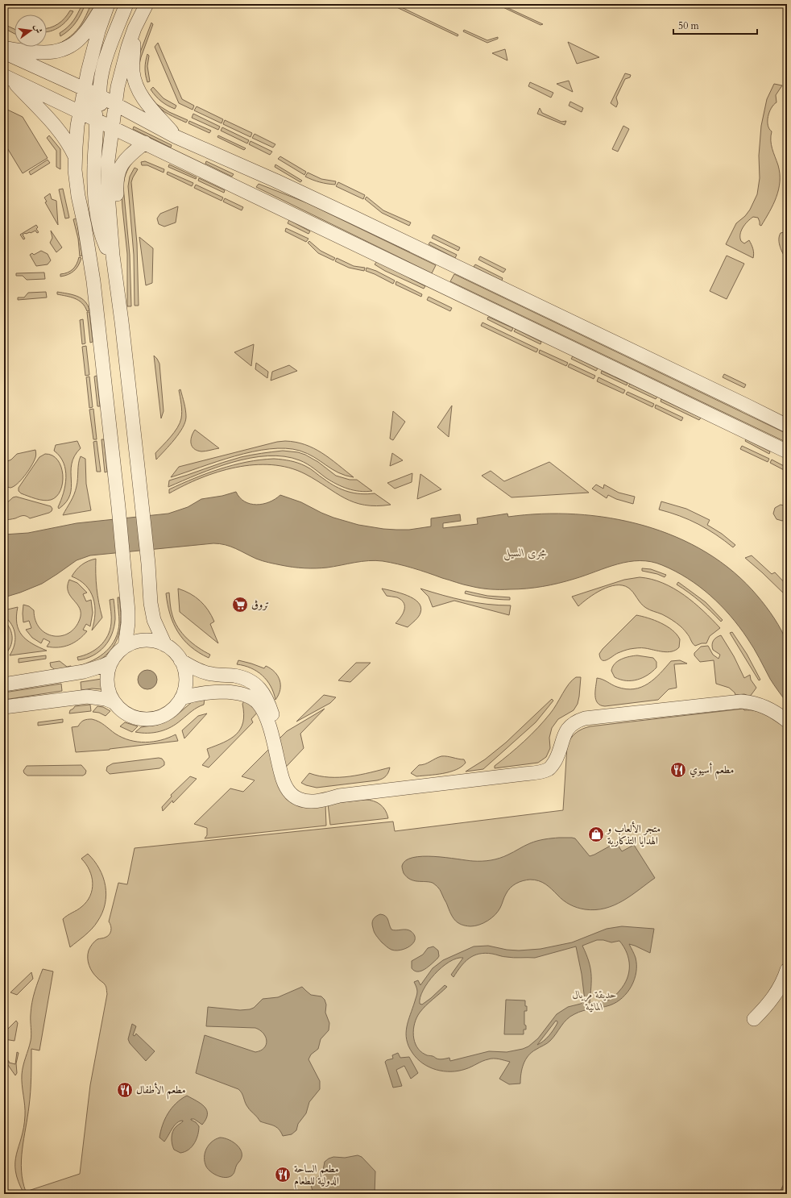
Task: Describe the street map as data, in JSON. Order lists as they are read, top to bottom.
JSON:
{
  "water": ["مجرى السيل"],
  "parks": ["حديقة مريال المائية"],
  "places": {
    "supermarket": ["تروڨ"],
    "restaurant": ["مطعم أسيوي", "مطعم الأطفال", "مطعم الساحة الدولية للطعام"],
    "shop": ["متجر الألعاب و الهدايا التذكارية"]
  },
  "scale_bar": "50 m",
  "north": "right"
}
